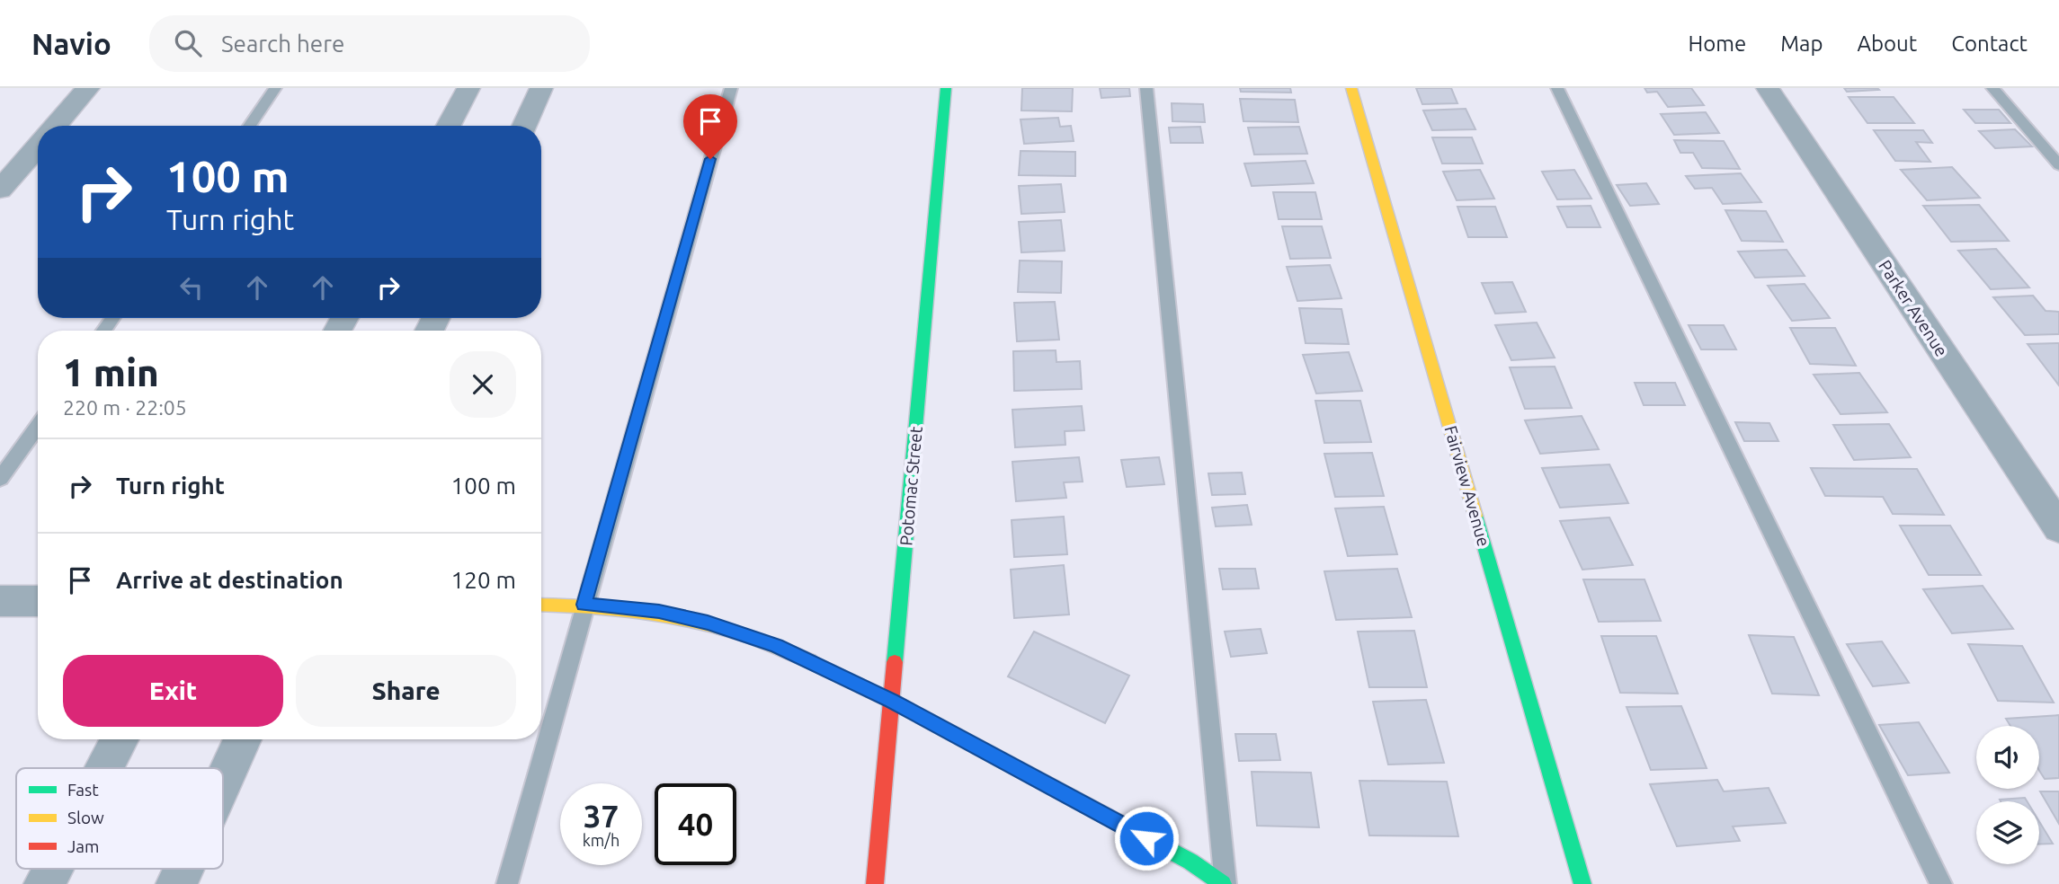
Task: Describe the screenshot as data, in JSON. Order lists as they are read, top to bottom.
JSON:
{
  "streets": {
    "street": ["Parker Avenue", "Potomac Street", "Fairview Avenue"]
  },
  "legend": ["Fast", "Slow", "Jam"],
  "page": {
    "header": "Navio",
    "search": "Search here",
    "nav": [
      "Home",
      "Map",
      "About",
      "Contact"
    ],
    "turn": ["100 m", "Turn right"],
    "heading": ["1 min", "220 m · 22:05"],
    "list": [
      {
        "name": "Turn right",
        "value": "100 m"
      },
      {
        "name": "Arrive at destination",
        "value": "120 m"
      }
    ],
    "buttons": ["Exit", "Share"],
    "speed": "37 km/h",
    "limit": "40"
  }
}
